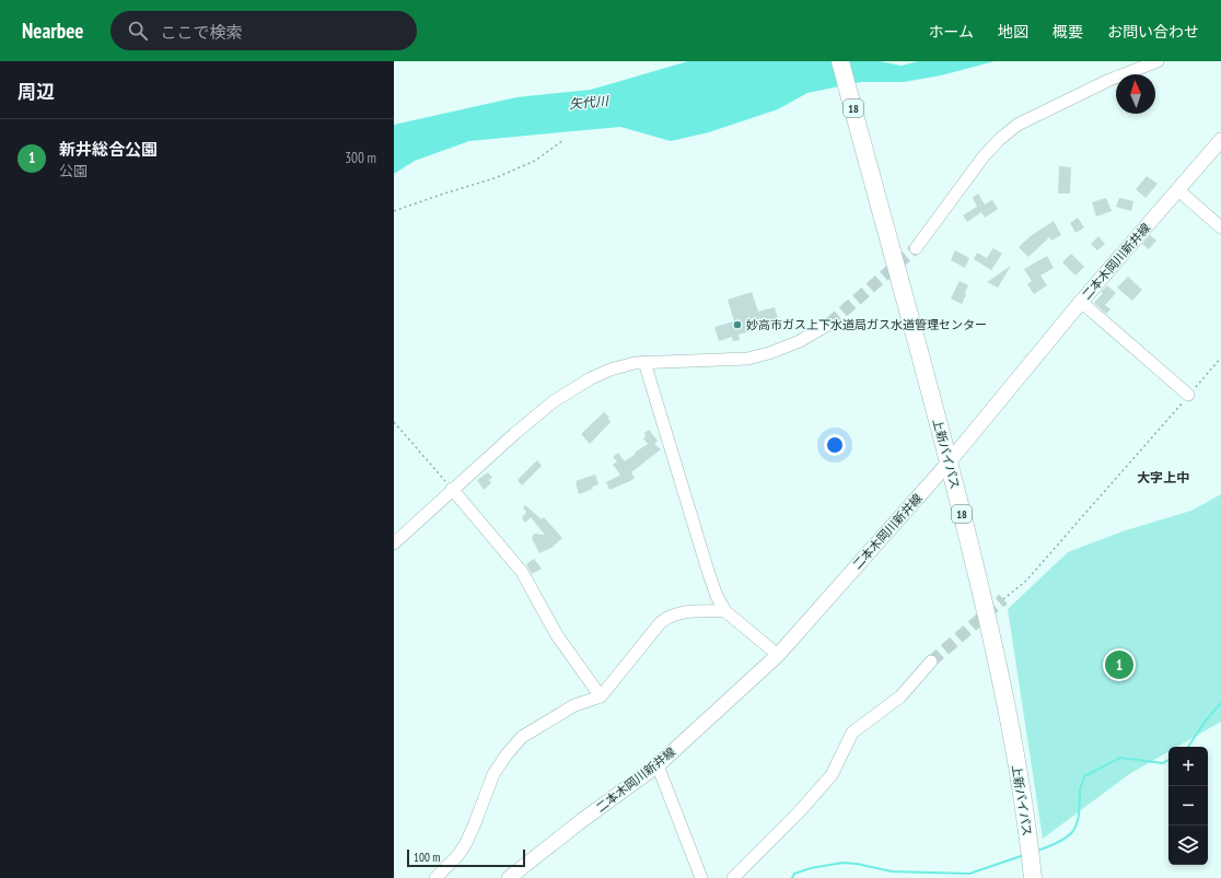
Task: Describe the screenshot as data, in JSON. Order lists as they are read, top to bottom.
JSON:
{
  "streets": {
    "highway": ["18", "上新バイパス"],
    "main road": ["二本木岡川新井線"]
  },
  "crossings": [
    ["二本木岡川新井線", "上新バイパス"]
  ],
  "districts": ["大字上中"],
  "water": ["矢代川"],
  "places": ["妙高市ガス上下水道局ガス水道管理センター"],
  "scale_bar": "100 m",
  "north": "top",
  "page": {
    "header": "Nearbee",
    "search": "ここで検索",
    "nav": [
      "ホーム",
      "地図",
      "概要",
      "お問い合わせ"
    ],
    "heading": "周辺",
    "list": [
      {
        "mark": "1",
        "name": "新井総合公園",
        "note": "公園",
        "value": "300 m"
      }
    ],
    "pins": "1",
    "map_buttons": ["+", "−"],
    "scale": "100 m"
  }
}
